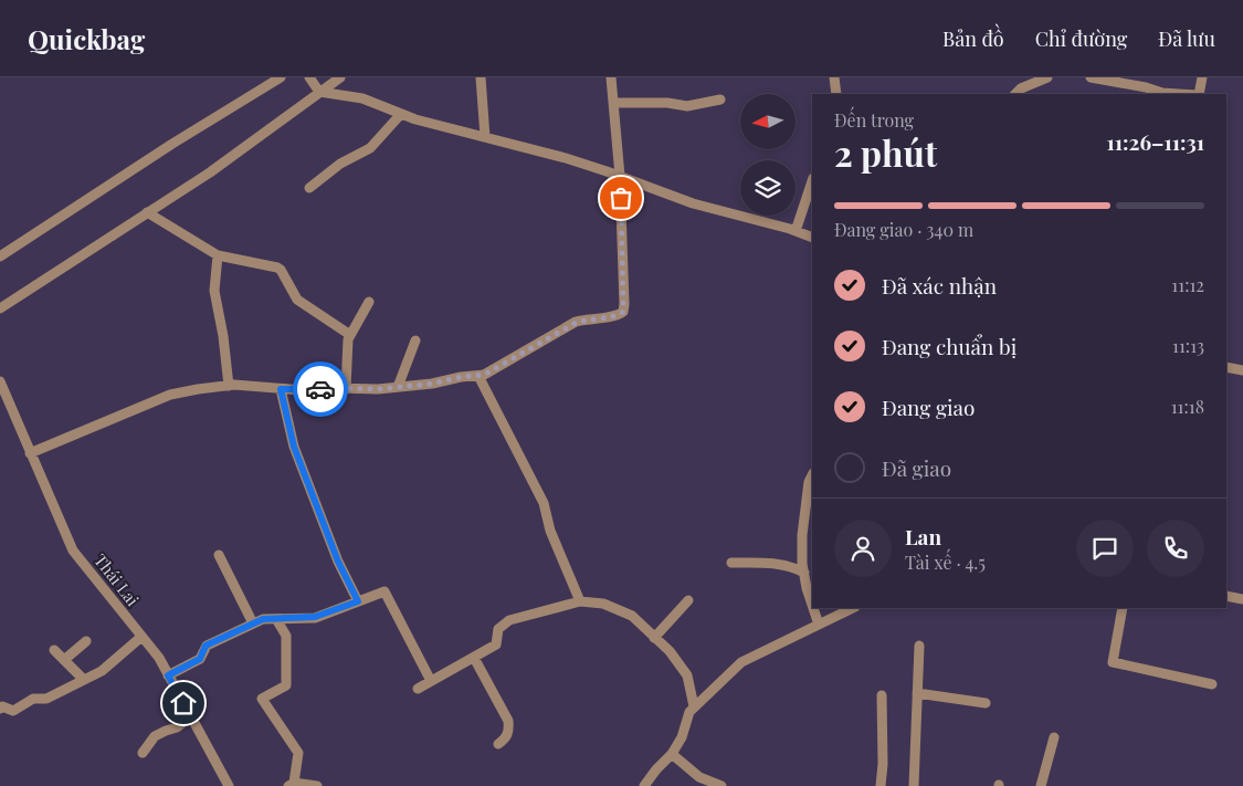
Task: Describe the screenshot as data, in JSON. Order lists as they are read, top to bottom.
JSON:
{
  "streets": {
    "street": ["Thái Lai"]
  },
  "north": "left",
  "page": {
    "header": "Quickbag",
    "nav": ["Bản đồ", "Chỉ đường", "Đã lưu"],
    "heading": ["2 phút", "Đến trong", "11:26–11:31"],
    "panel": ["Lan", "Tài xế · 4.5"],
    "bar": "Đang giao · 340 m",
    "list": [
      ["Đã xác nhận", "11:12"],
      ["Đang chuẩn bị", "11:13"],
      ["Đang giao", "11:18"],
      "Đã giao"
    ]
  }
}
